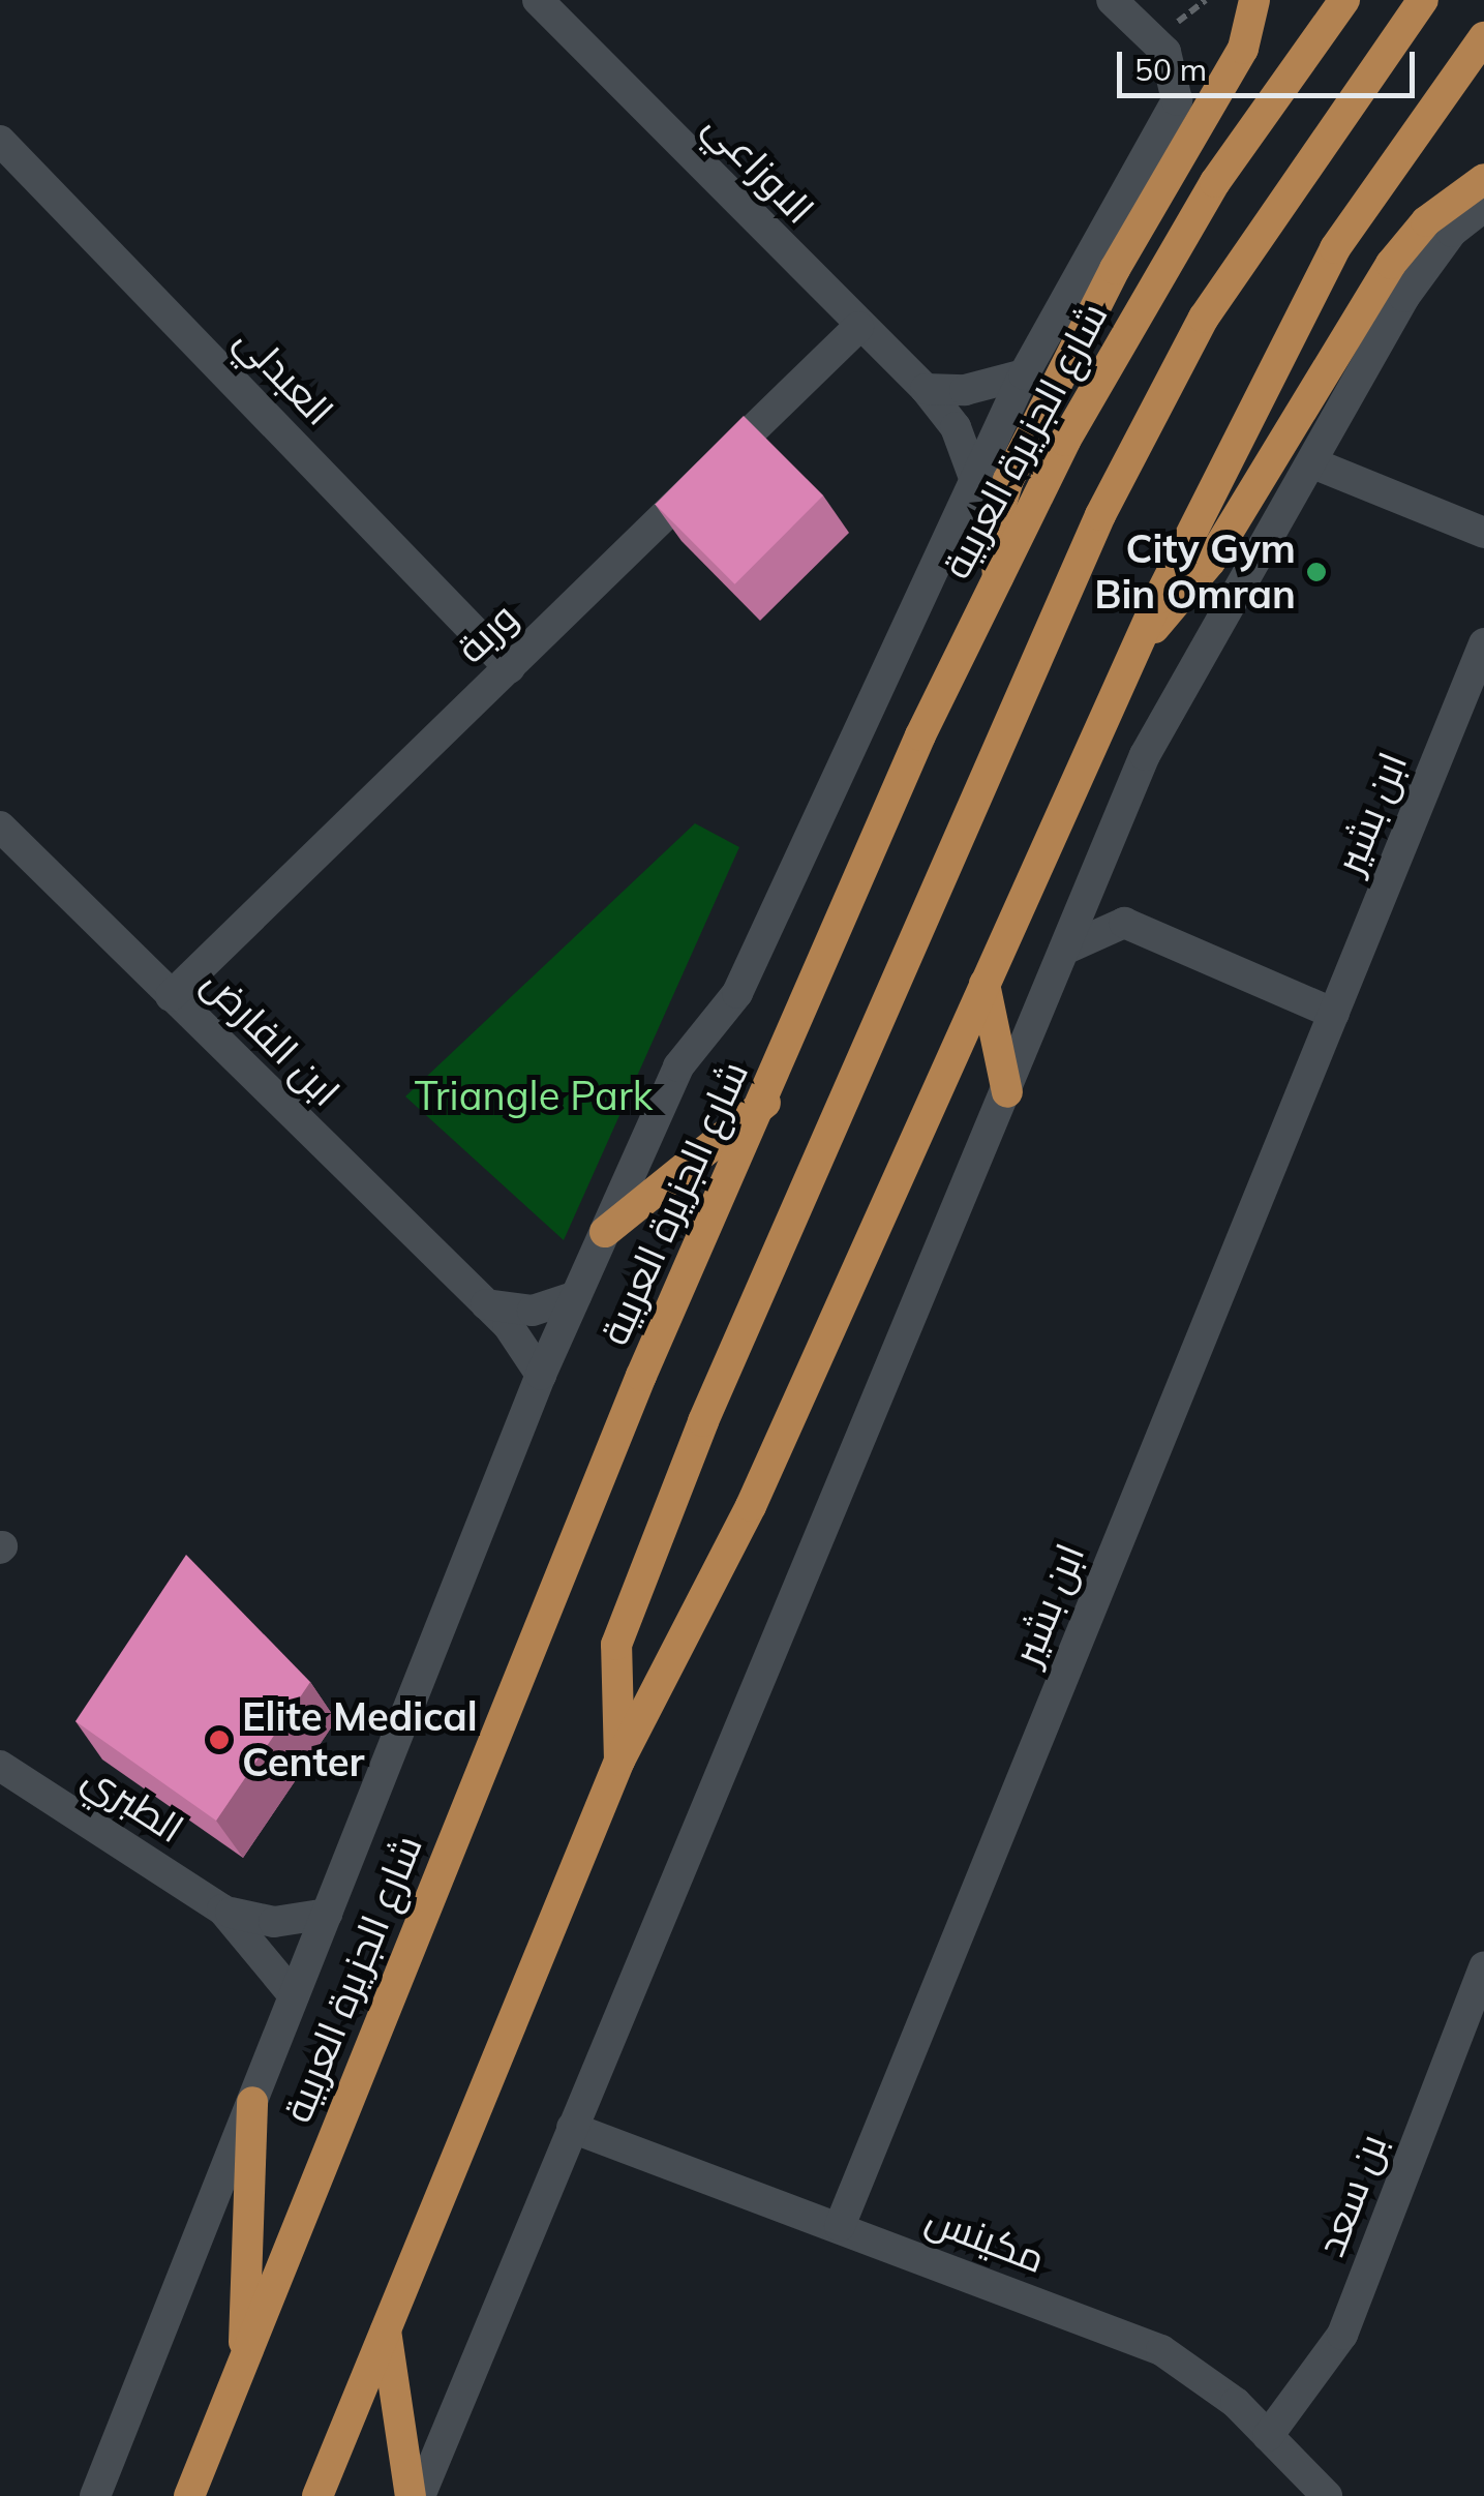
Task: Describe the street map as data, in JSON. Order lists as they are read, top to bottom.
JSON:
{
  "streets": {
    "main road": ["شارع الجزيرة العربية"],
    "street": [
      "الاوزاعي",
      "العبدلي",
      "وربة",
      "ابن بشير",
      "ابن الفارض",
      "الطبري",
      "بن سعد",
      "مكينس"
    ]
  },
  "crossings": [
    ["الاوزاعي", "شارع الجزيرة العربية"],
    ["الاوزاعي", "وربة"],
    ["العبدلي", "وربة"],
    ["شارع الجزيرة العربية", "ابن الفارض"],
    ["شارع الجزيرة العربية", "الطبري"],
    ["وربة", "ابن الفارض"],
    ["ابن بشير", "مكينس"],
    ["بن سعد", "مكينس"]
  ],
  "parks": ["Triangle Park"],
  "places": ["City Gym Bin Omran", "Elite Medical Center"],
  "scale_bar": "50 m"
}
